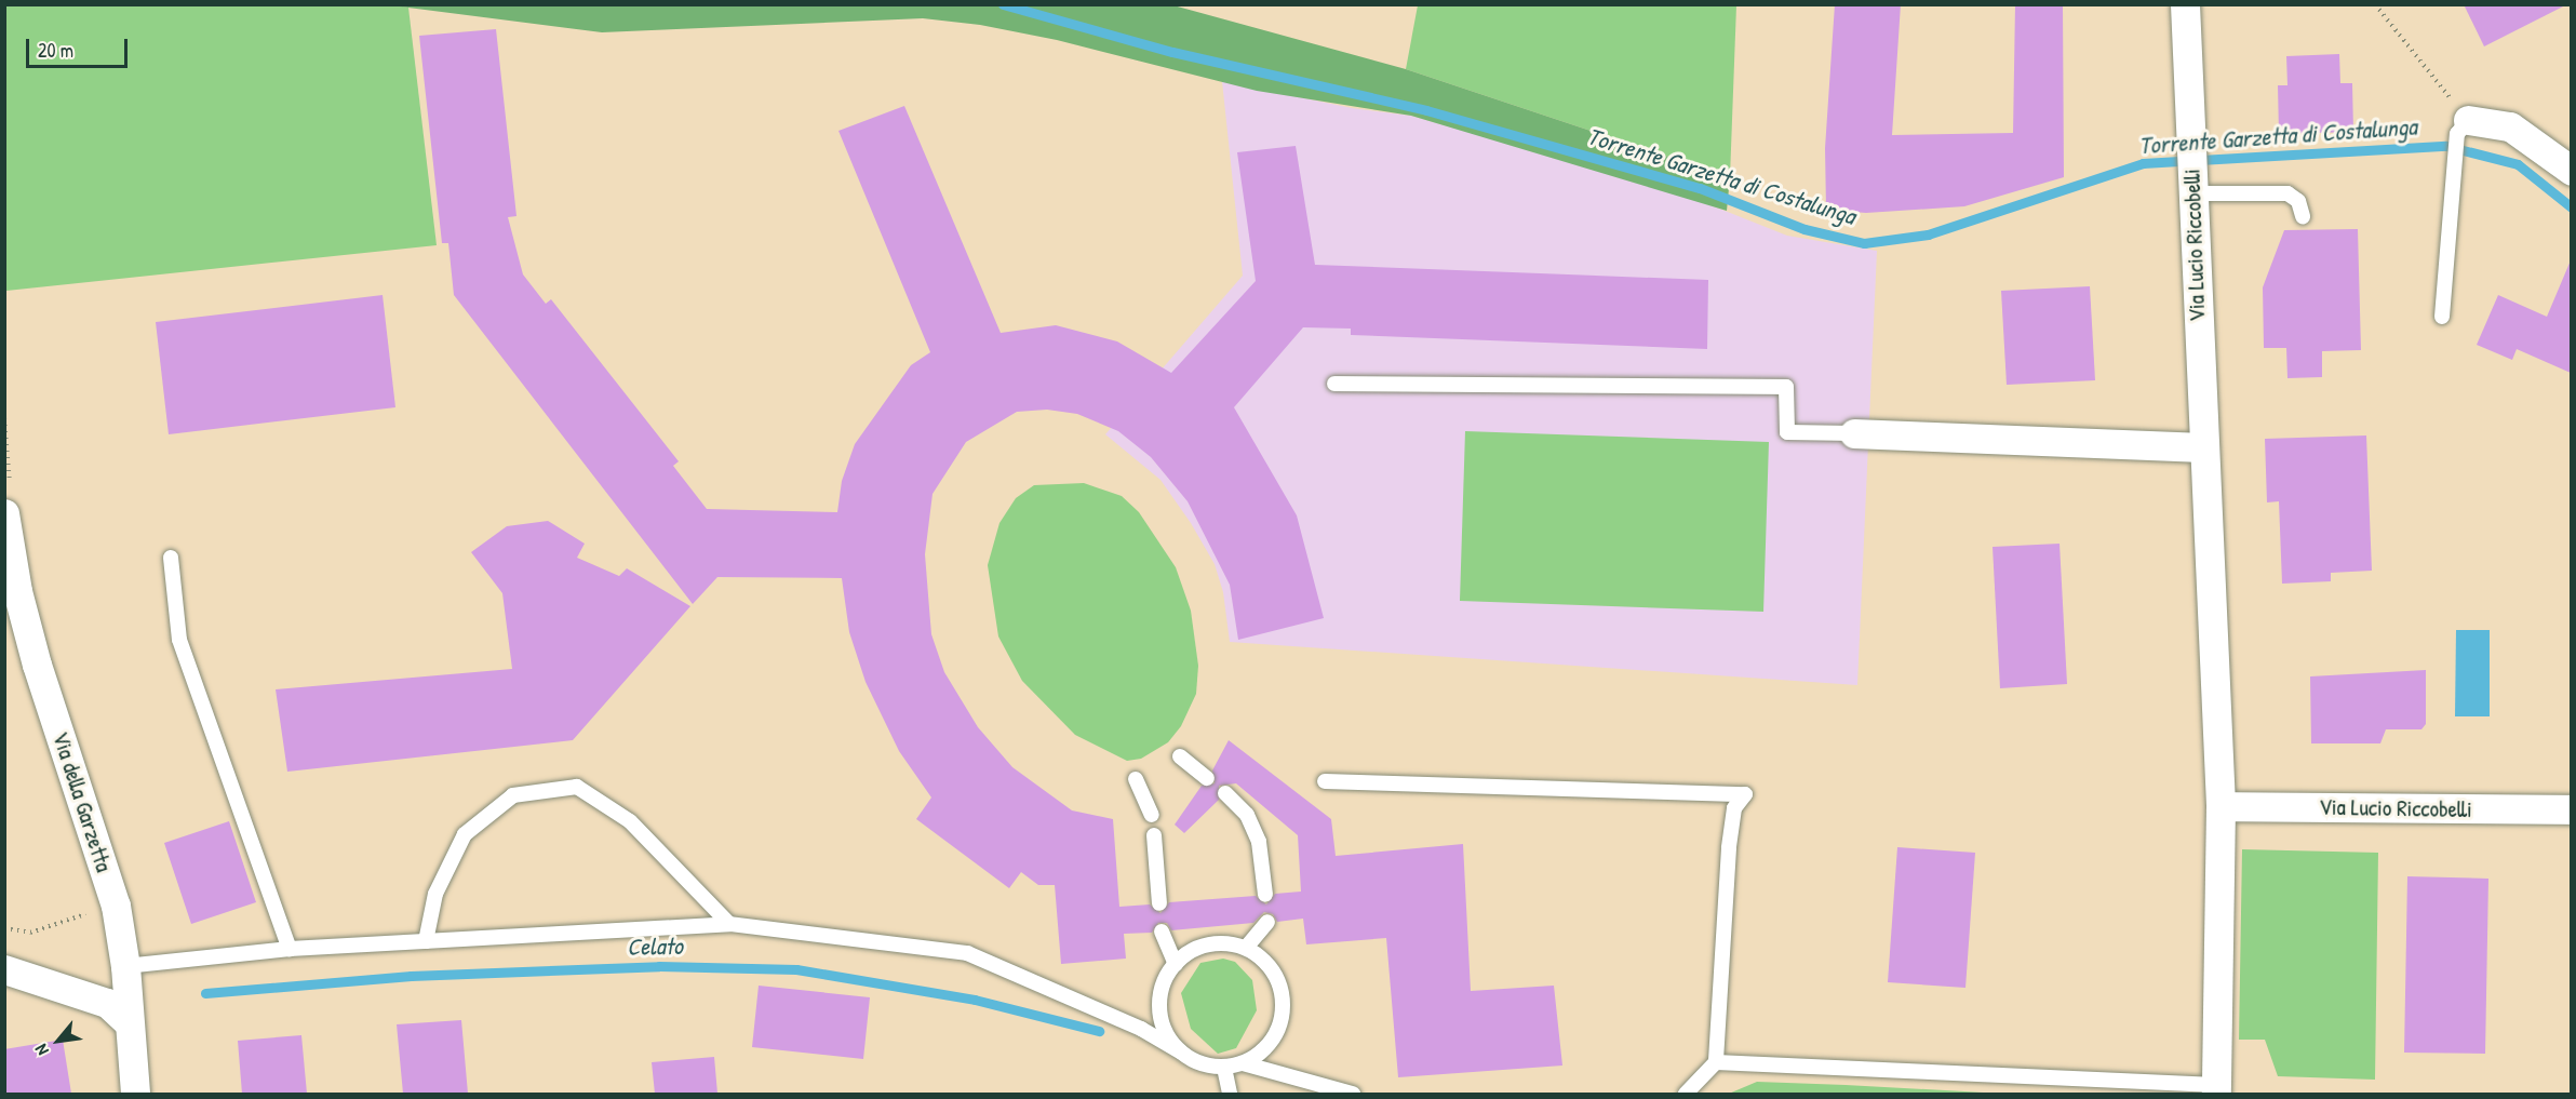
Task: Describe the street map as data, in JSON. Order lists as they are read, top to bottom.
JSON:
{
  "streets": {
    "street": ["Via Lucio Riccobelli", "Via della Garzetta"]
  },
  "water": ["Torrente Garzetta di Costalunga", "Celato"],
  "scale_bar": "20 m",
  "north": "bottom left"
}
